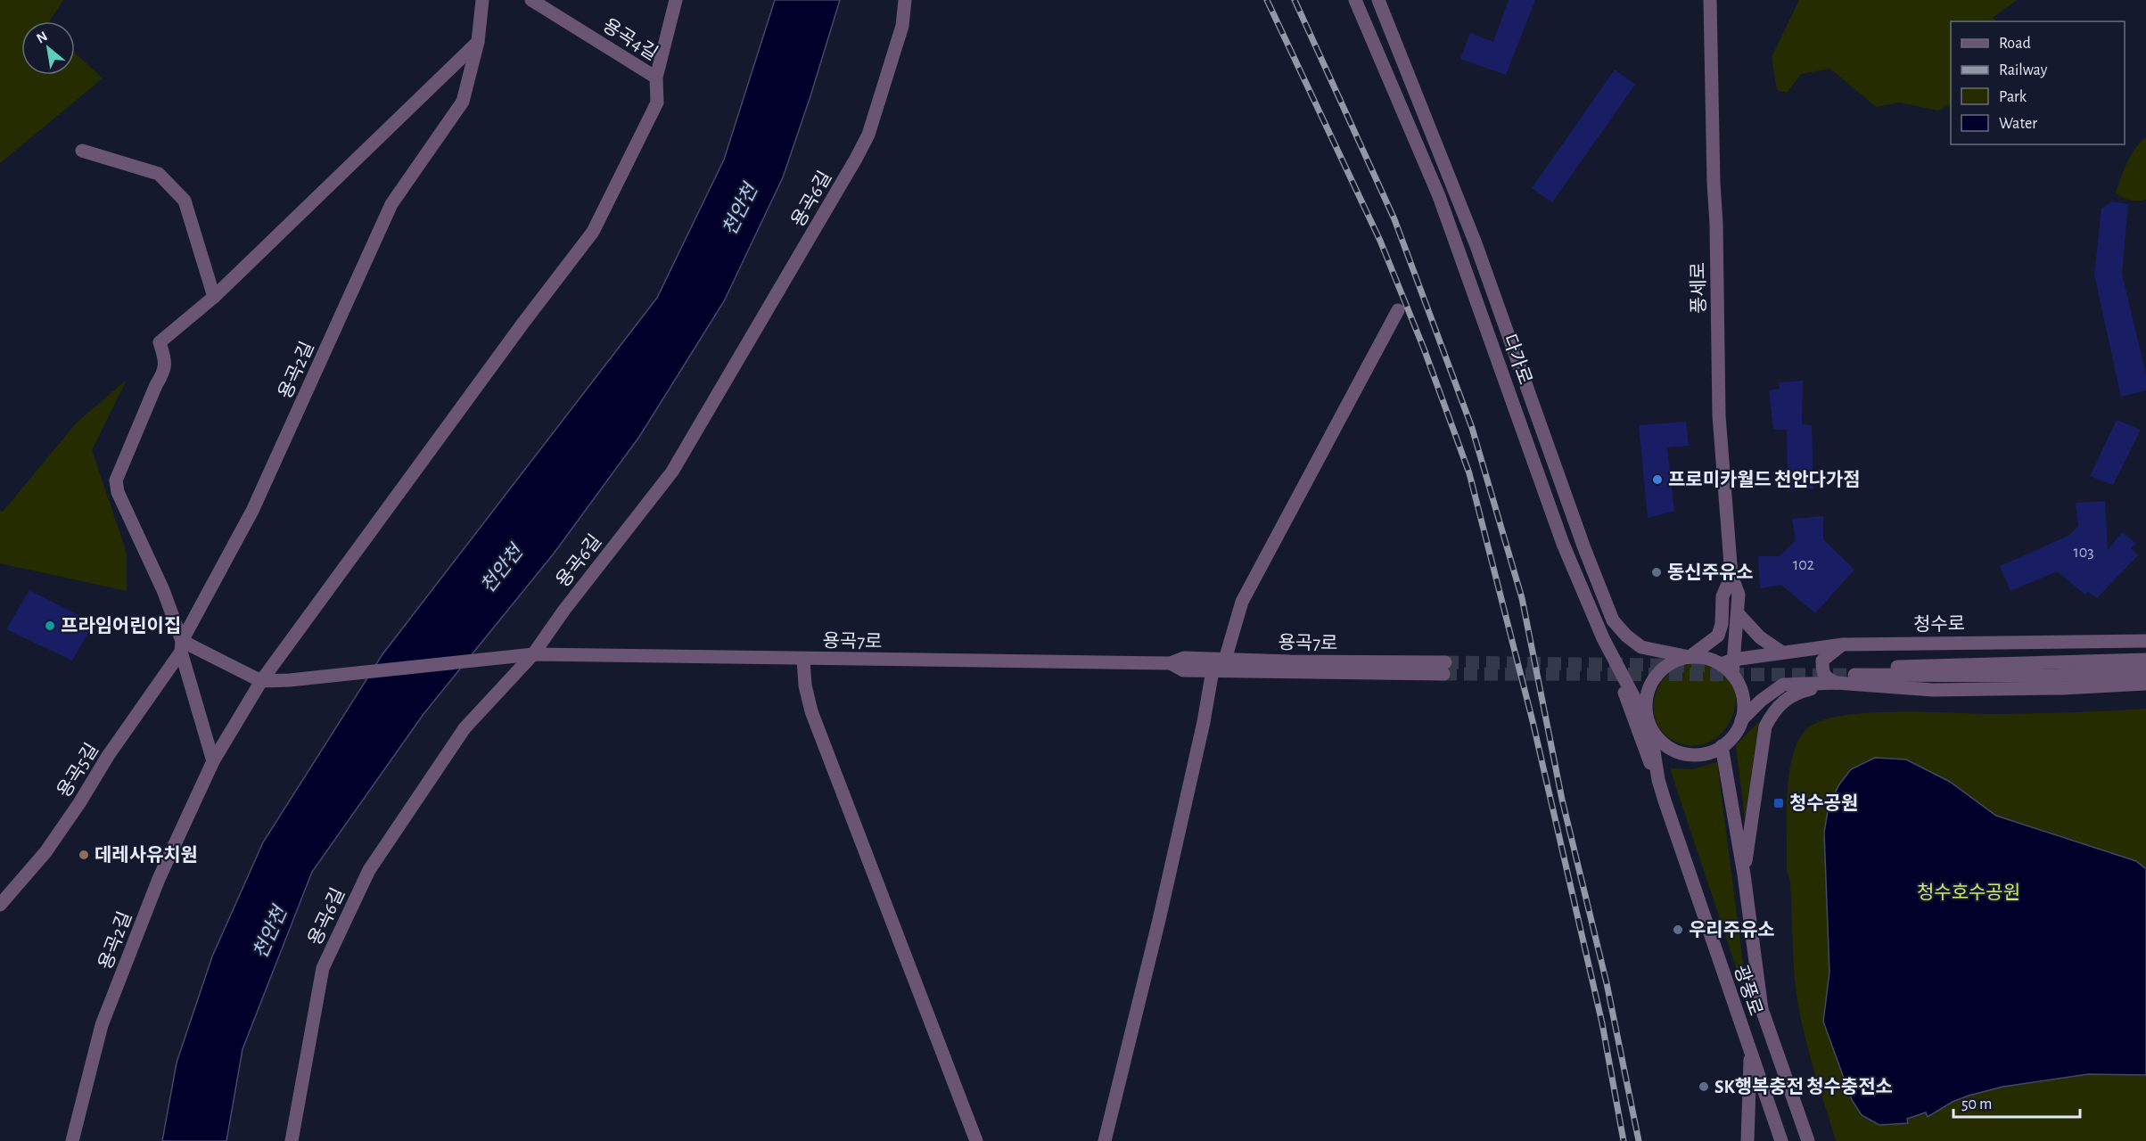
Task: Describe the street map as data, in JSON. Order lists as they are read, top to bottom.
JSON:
{
  "streets": {
    "street": [
      "용곡4길",
      "용곡6길",
      "풍세로",
      "다가로",
      "용곡2길",
      "청수로",
      "용곡7로",
      "용곡5길",
      "광풍로"
    ]
  },
  "crossings": [
    ["용곡4길", "용곡2길"],
    ["용곡6길", "용곡7로"],
    ["풍세로", "다가로"],
    ["풍세로", "청수로"],
    ["풍세로", "광풍로"],
    ["다가로", "청수로"],
    ["다가로", "광풍로"],
    ["용곡2길", "용곡7로"],
    ["용곡2길", "용곡5길"],
    ["청수로", "광풍로"]
  ],
  "water": ["천안천"],
  "parks": ["청수호수공원"],
  "places": {
    "other": [
      "프로미카월드 천안다가점",
      "동신주유소",
      "프라임어린이집",
      "데레사유치원",
      "우리주유소",
      "SK행복충전 청수충전소"
    ],
    "transit": ["청수공원"]
  },
  "house_numbers": ["103", "102"],
  "legend": [
    "Road",
    "Railway",
    "Park",
    "Water"
  ],
  "scale_bar": "50 m",
  "north": "top left"
}
